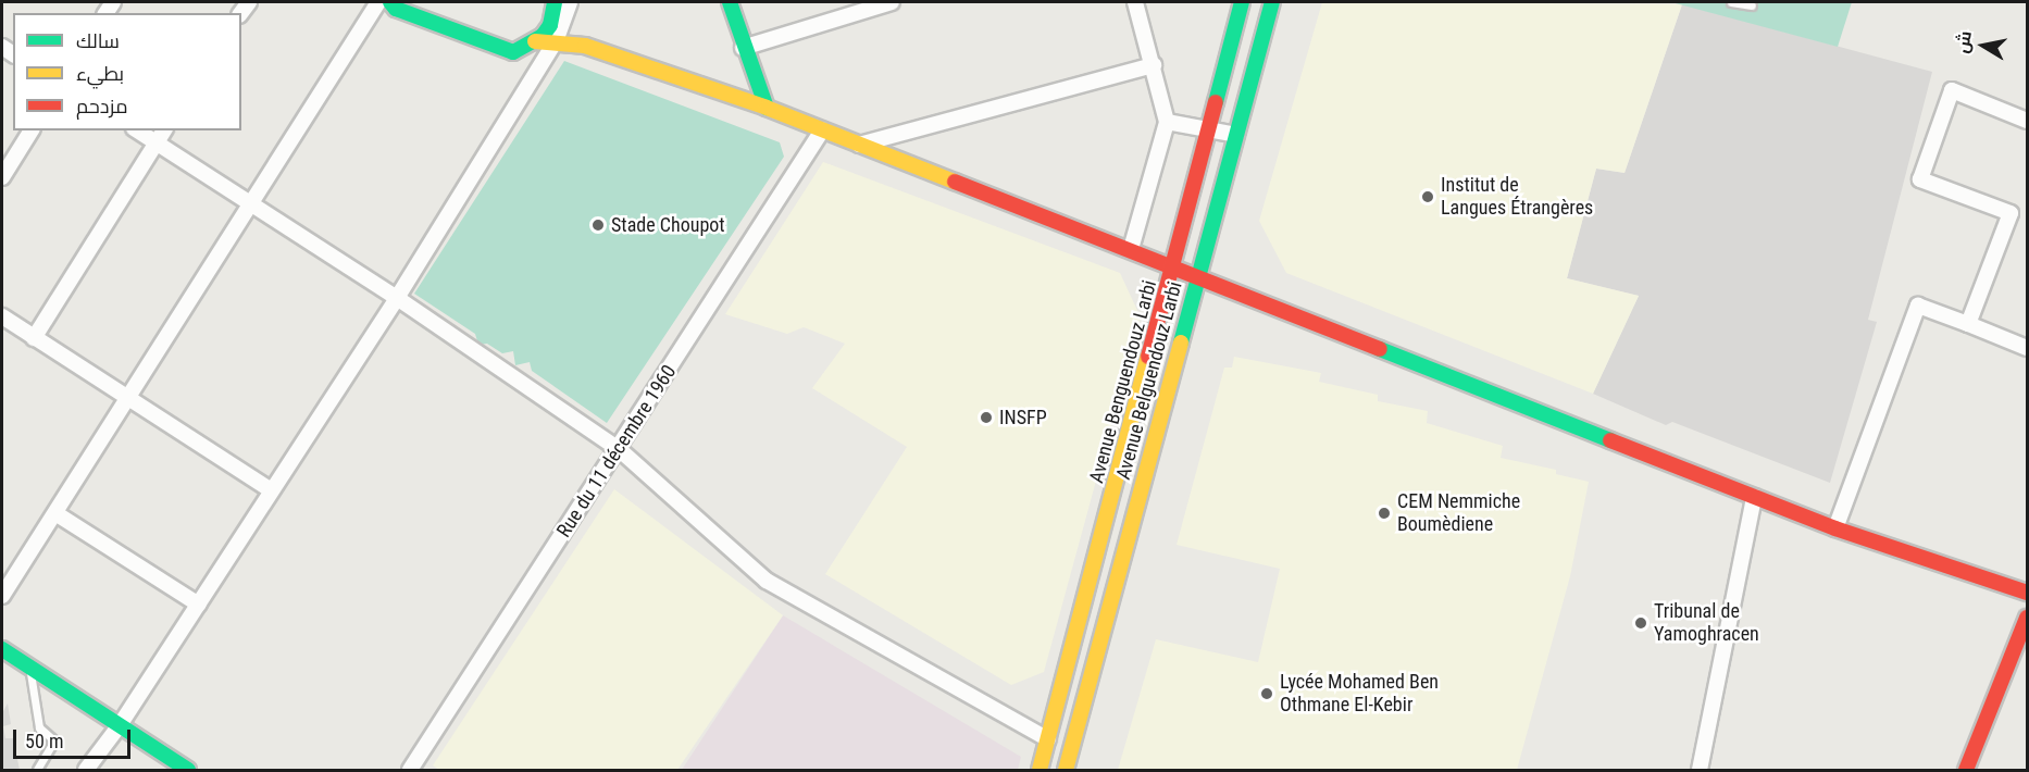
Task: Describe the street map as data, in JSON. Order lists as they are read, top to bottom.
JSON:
{
  "streets": {
    "main road": ["Avenue Belguendouz Larbi", "Avenue Benguendouz Larbi"],
    "street": ["Rue du 11 décembre 1960"]
  },
  "places": [
    "Institut de Langues Étrangères",
    "Stade Choupot",
    "INSFP",
    "CEM Nemmiche Boumèdiene",
    "Tribunal de Yamoghracen",
    "Lycée Mohamed Ben Othmane El-Kebir"
  ],
  "legend": ["سالك", "بطيء", "مزدحم"],
  "scale_bar": "50 m",
  "north": "left"
}
